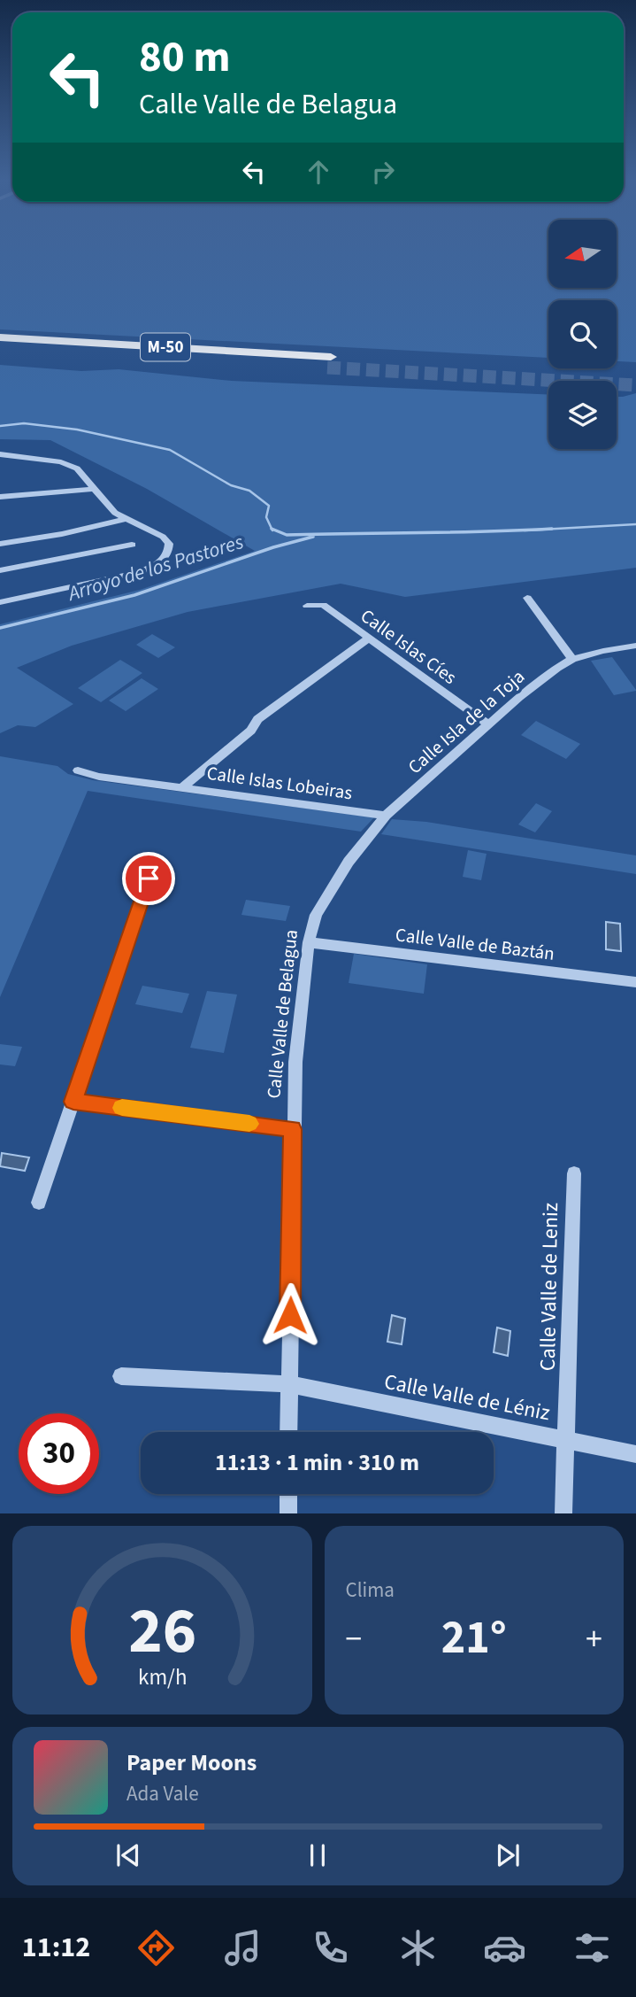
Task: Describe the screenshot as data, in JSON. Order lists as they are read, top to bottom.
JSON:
{
  "streets": {
    "highway": ["M-50"],
    "street": [
      "Calle Islas Cíes",
      "Calle Isla de la Toja",
      "Calle Islas Lobeiras",
      "Calle Valle de Baztán",
      "Calle Valle de Belagua",
      "Calle Valle de Leniz",
      "Calle Valle de Léniz"
    ]
  },
  "crossings": [
    ["Calle Islas Cíes", "Calle Isla de la Toja"],
    ["Calle Islas Cíes", "Calle Islas Lobeiras"],
    ["Calle Isla de la Toja", "Calle Islas Lobeiras"],
    ["Calle Isla de la Toja", "Calle Valle de Belagua"],
    ["Calle Islas Lobeiras", "Calle Valle de Belagua"],
    ["Calle Valle de Baztán", "Calle Valle de Belagua"],
    ["Calle Valle de Belagua", "Calle Valle de Léniz"],
    ["Calle Valle de Leniz", "Calle Valle de Léniz"]
  ],
  "water": ["Arroyo de los Pastores"],
  "north": "left",
  "page": {
    "turn": ["80 m", "Calle Valle de Belagua"],
    "limit": "30",
    "trip": "11:13 · 1 min · 310 m",
    "tile": "Clima",
    "heat": ["−", "21°", "+"],
    "song": ["Paper Moons", "Ada Vale"],
    "tabs": "11:12",
    "gauge": ["26", "km/h"]
  }
}
